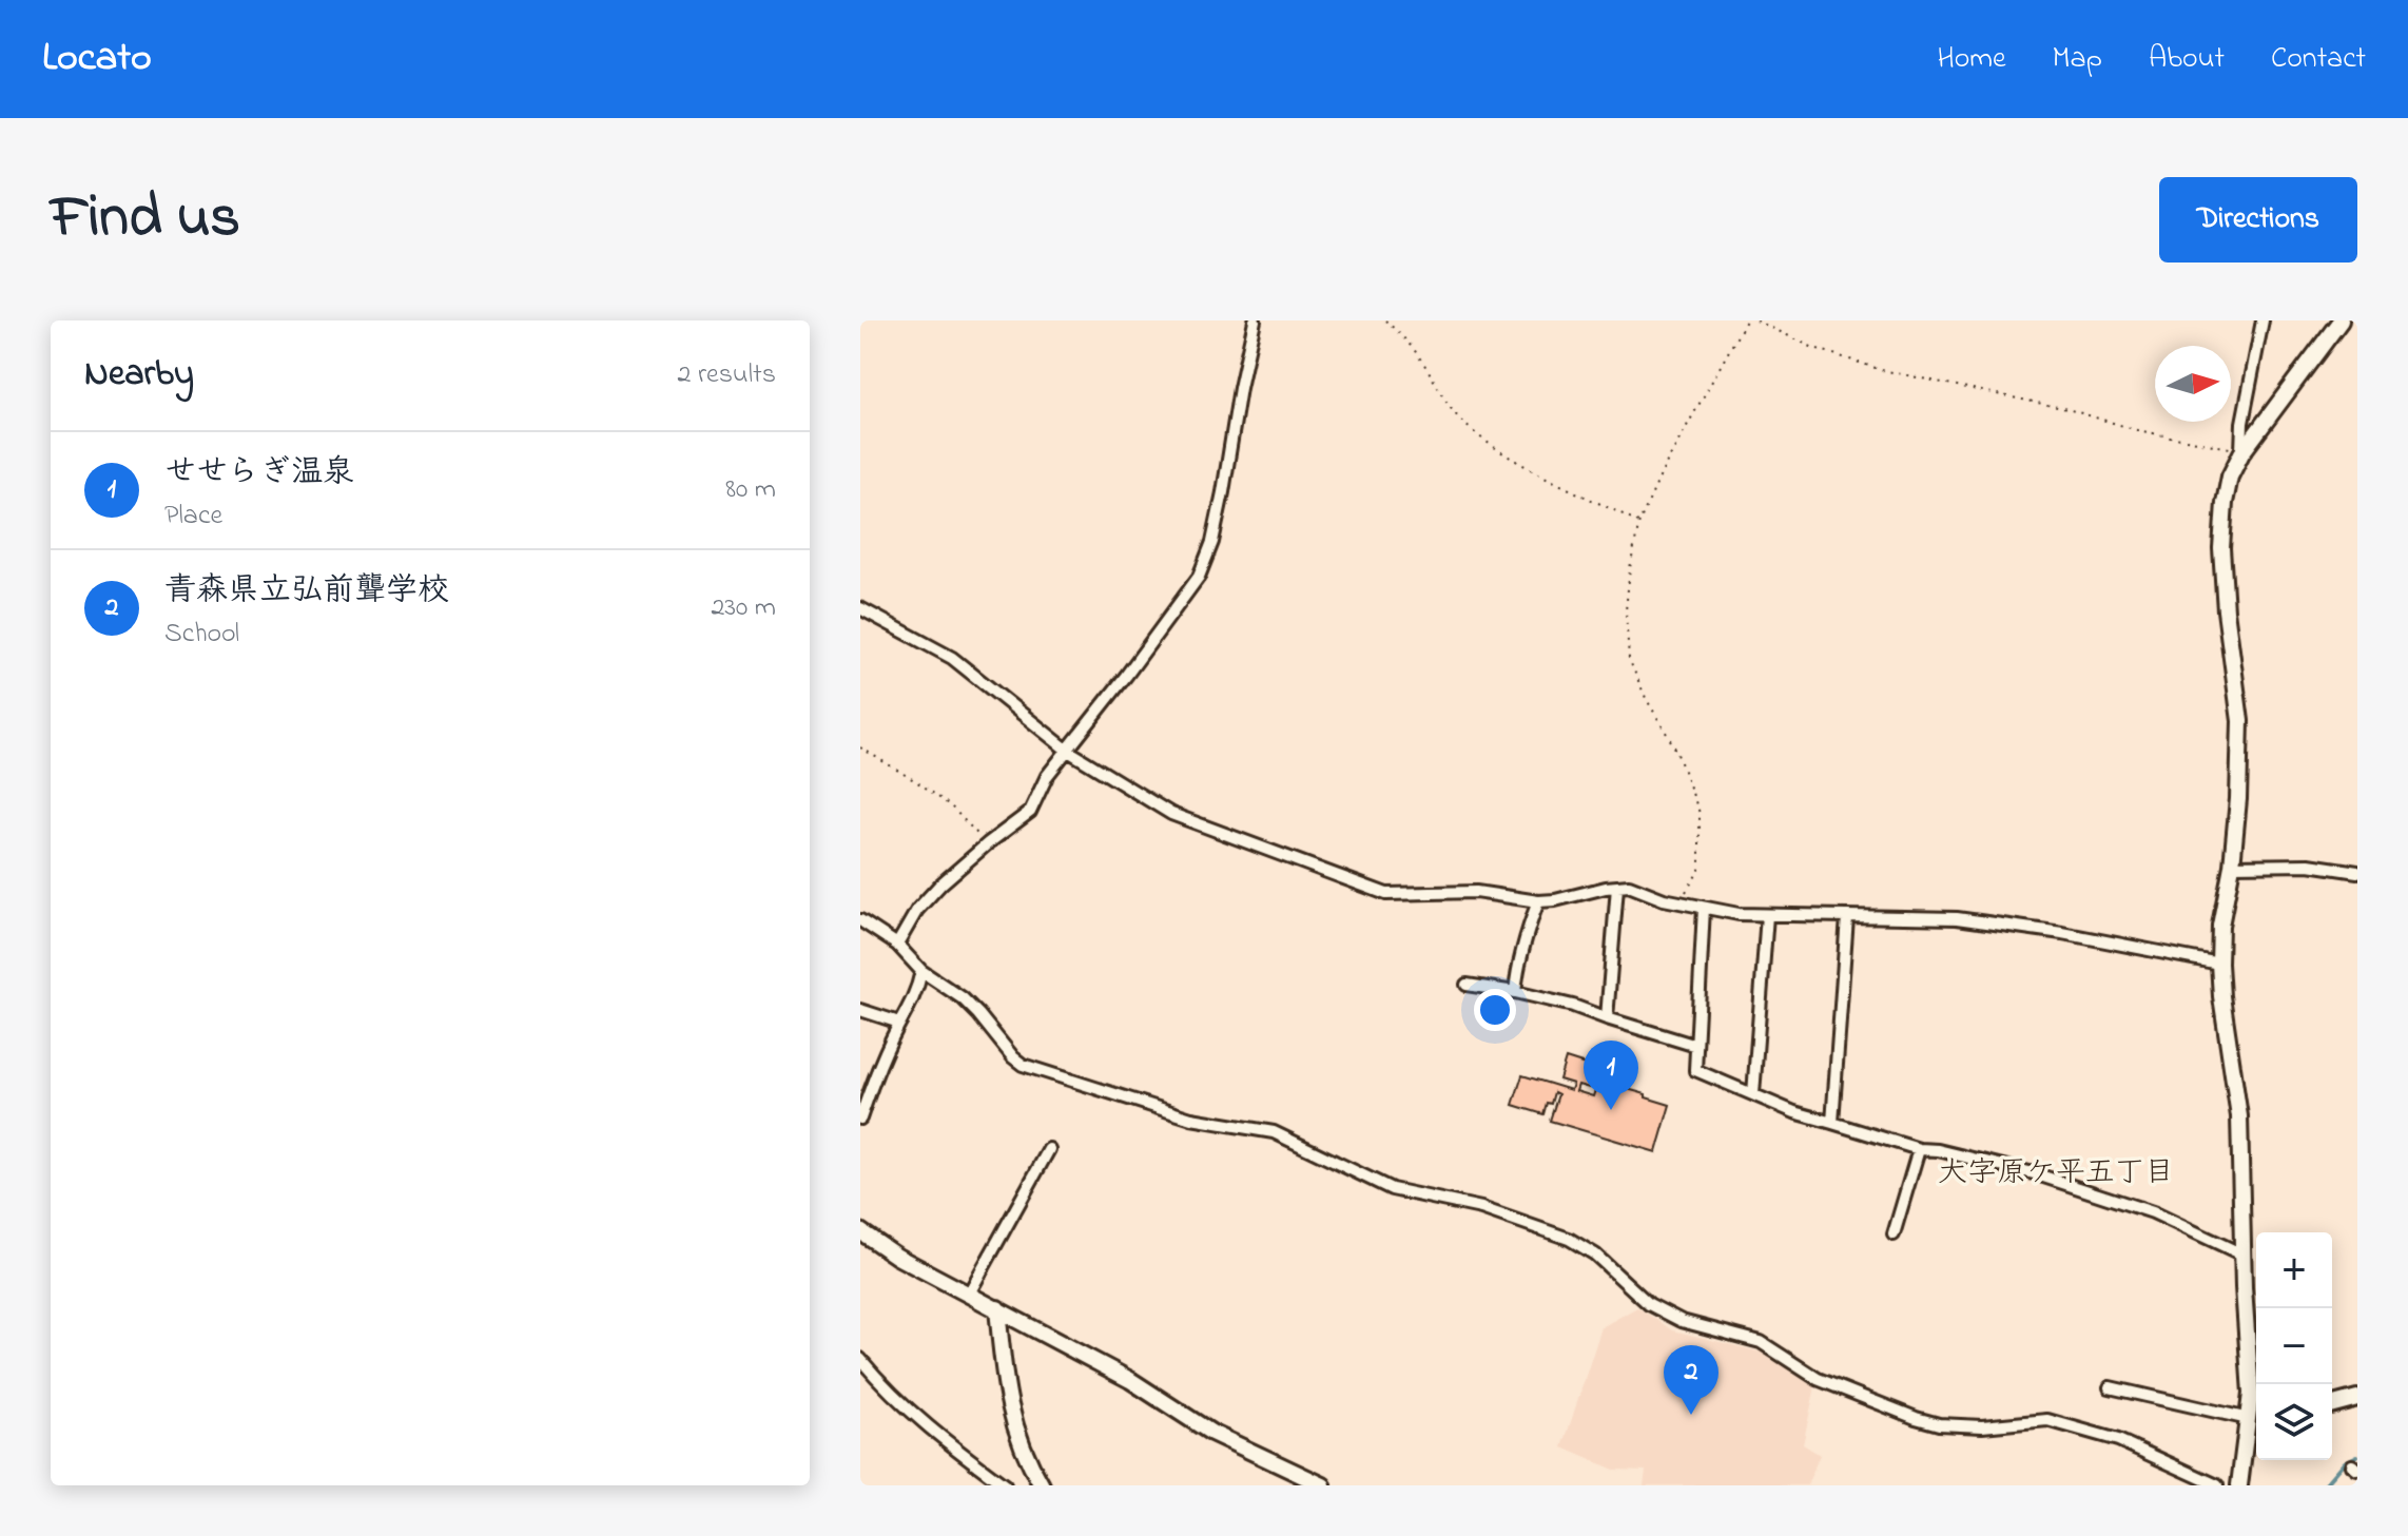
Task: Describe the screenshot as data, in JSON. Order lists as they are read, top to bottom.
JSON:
{
  "districts": ["大字原ケ平五丁目"],
  "north": "right",
  "page": {
    "header": "Locato",
    "nav": [
      "Home",
      "Map",
      "About",
      "Contact"
    ],
    "title": "Find us",
    "buttons": "Directions",
    "heading": ["Nearby", "2 results"],
    "list": [
      {
        "mark": "1",
        "name": "せせらぎ温泉",
        "note": "Place",
        "value": "80 m"
      },
      {
        "mark": "2",
        "name": "青森県立弘前聾学校",
        "note": "School",
        "value": "230 m"
      }
    ],
    "pins": ["1", "2"],
    "map_buttons": ["+", "−"]
  }
}
